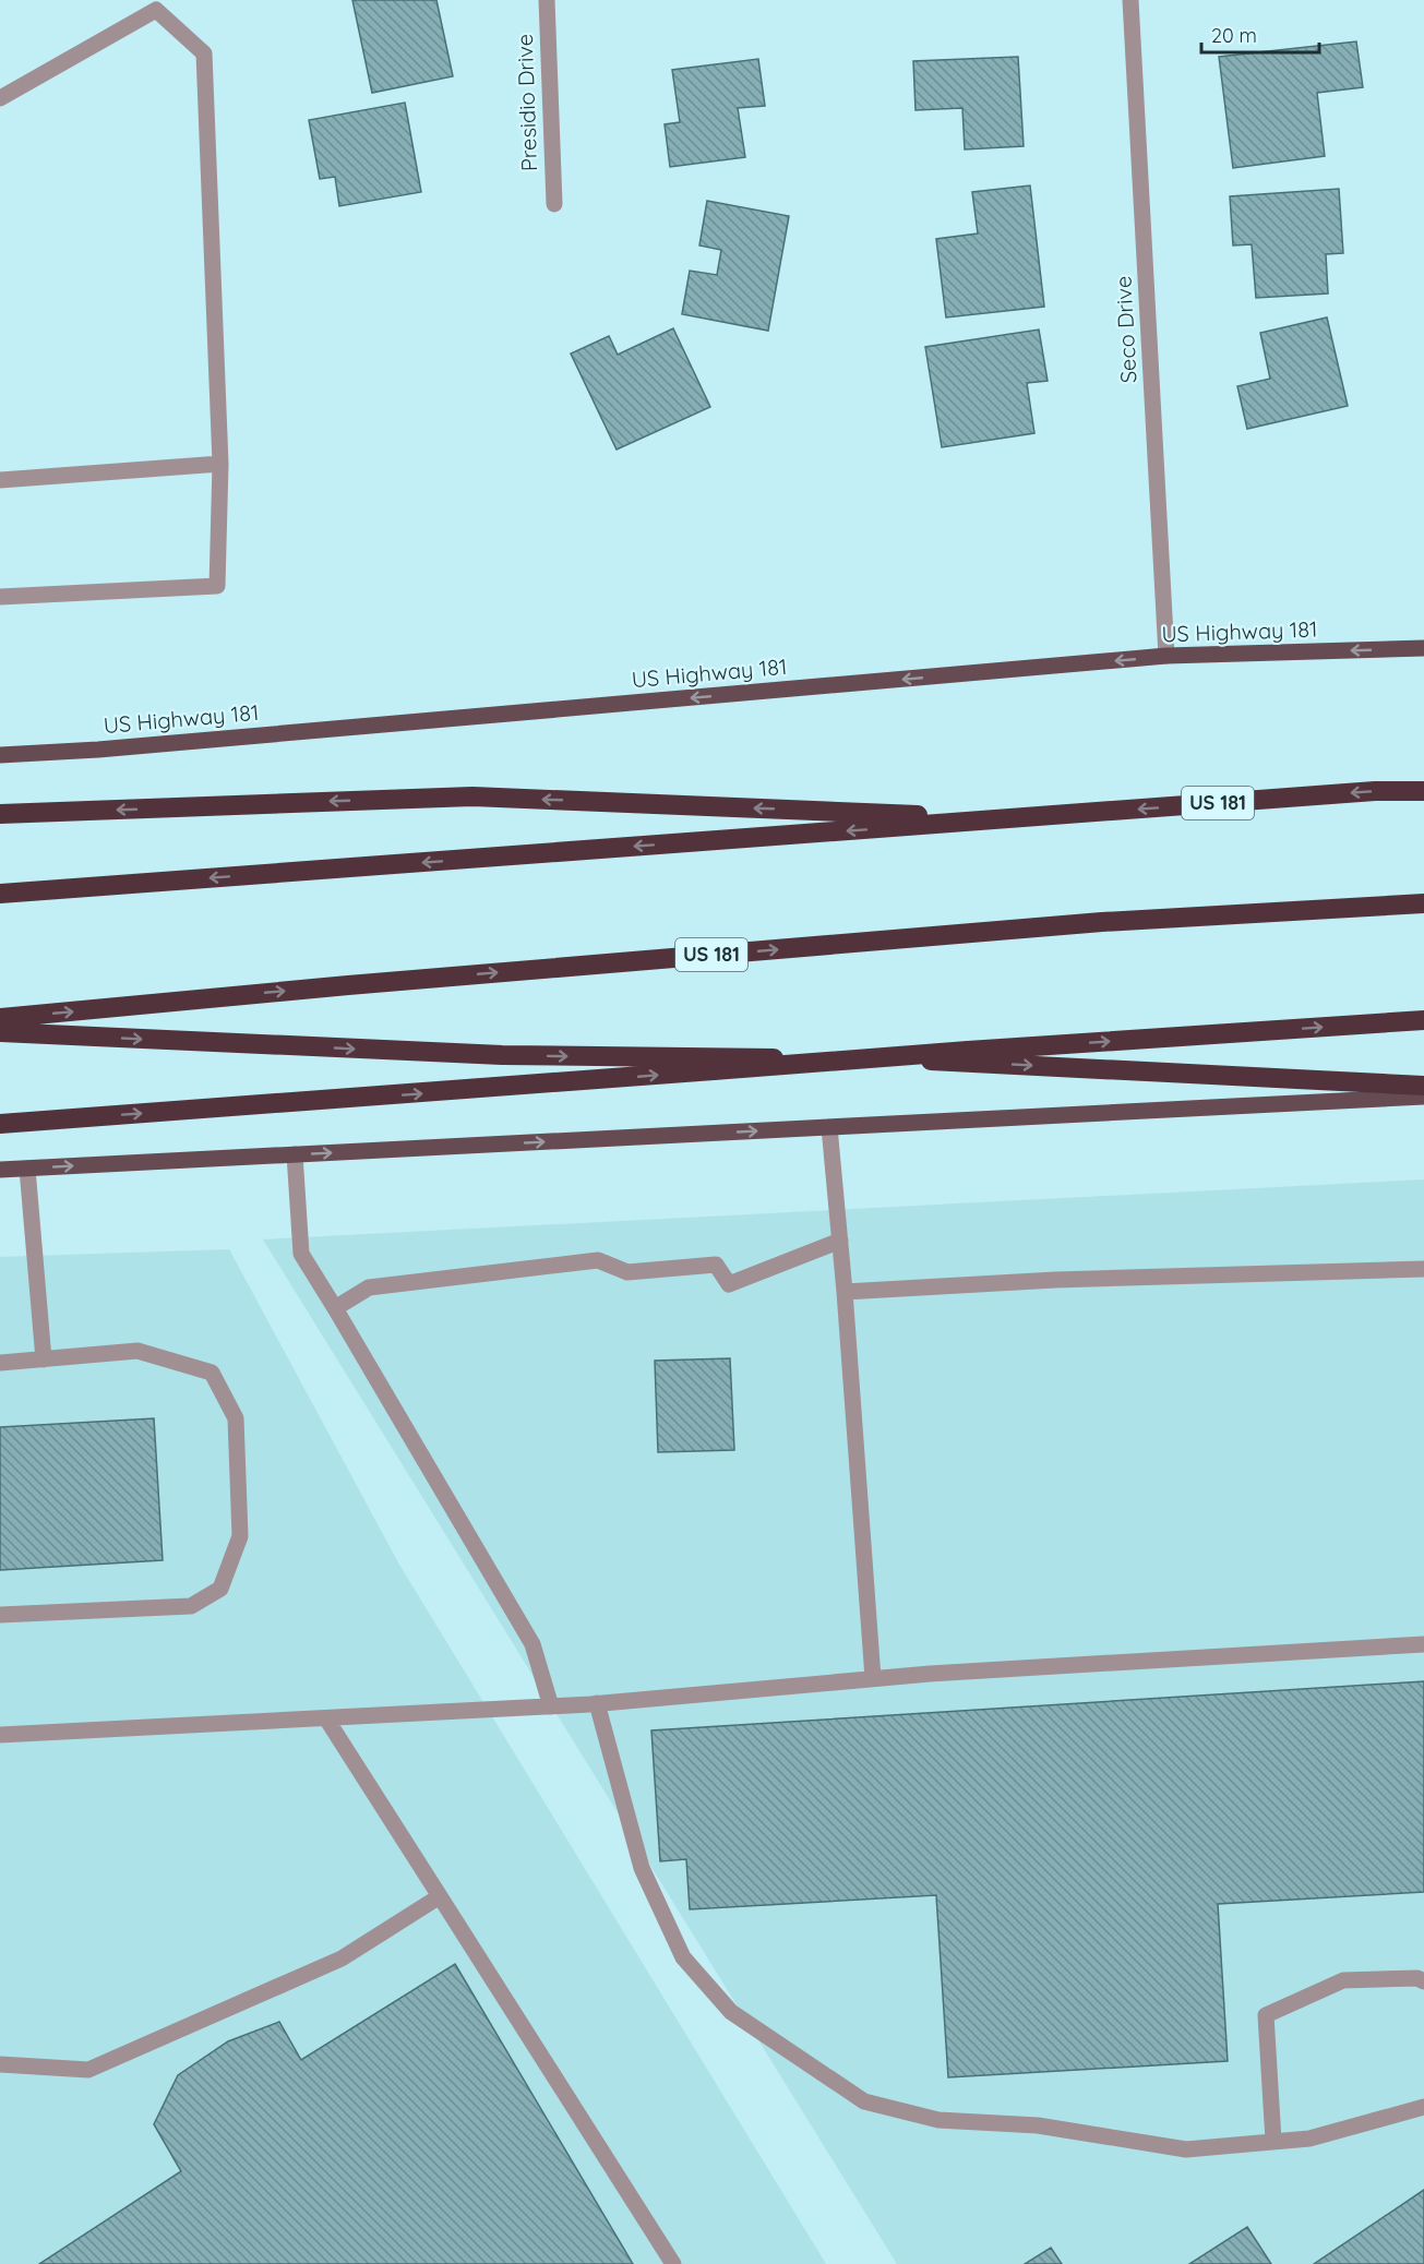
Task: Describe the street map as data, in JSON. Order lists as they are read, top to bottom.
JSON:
{
  "streets": {
    "highway": ["US 181"],
    "main road": ["US Highway 181"],
    "street": ["Presidio Drive", "Seco Drive"]
  },
  "crossings": [
    ["Seco Drive", "US Highway 181"]
  ],
  "one_way": ["US Highway 181"],
  "scale_bar": "20 m"
}
